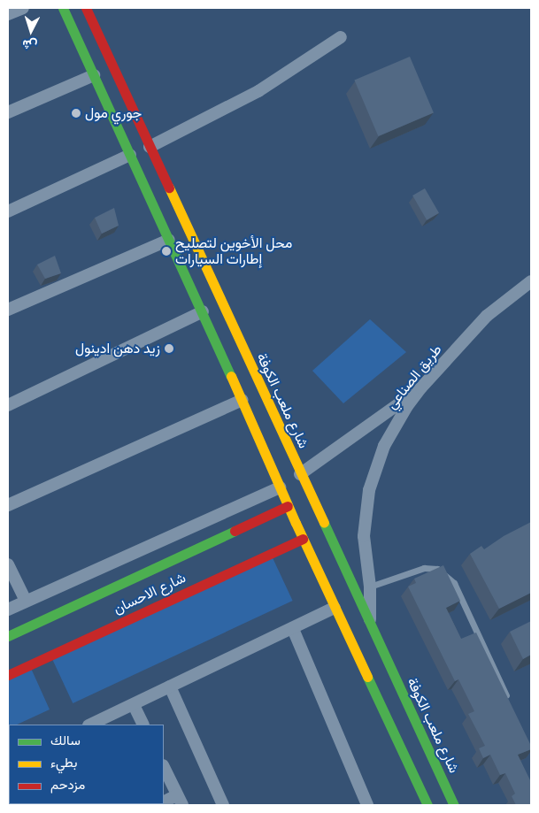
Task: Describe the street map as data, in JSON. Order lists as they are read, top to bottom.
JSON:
{
  "streets": {
    "main road": ["شارع ملعب الكوفة", "شارع الاحسان"],
    "street": ["طريق الصناعي"]
  },
  "crossings": [
    ["طريق الصناعي", "شارع ملعب الكوفة"]
  ],
  "places": ["جوري مول", "محل الأخوين لتصليح إطارات السيارات", "زيد دهن ادينول"],
  "legend": ["سالك", "بطيء", "مزدحم"],
  "north": "bottom"
}
